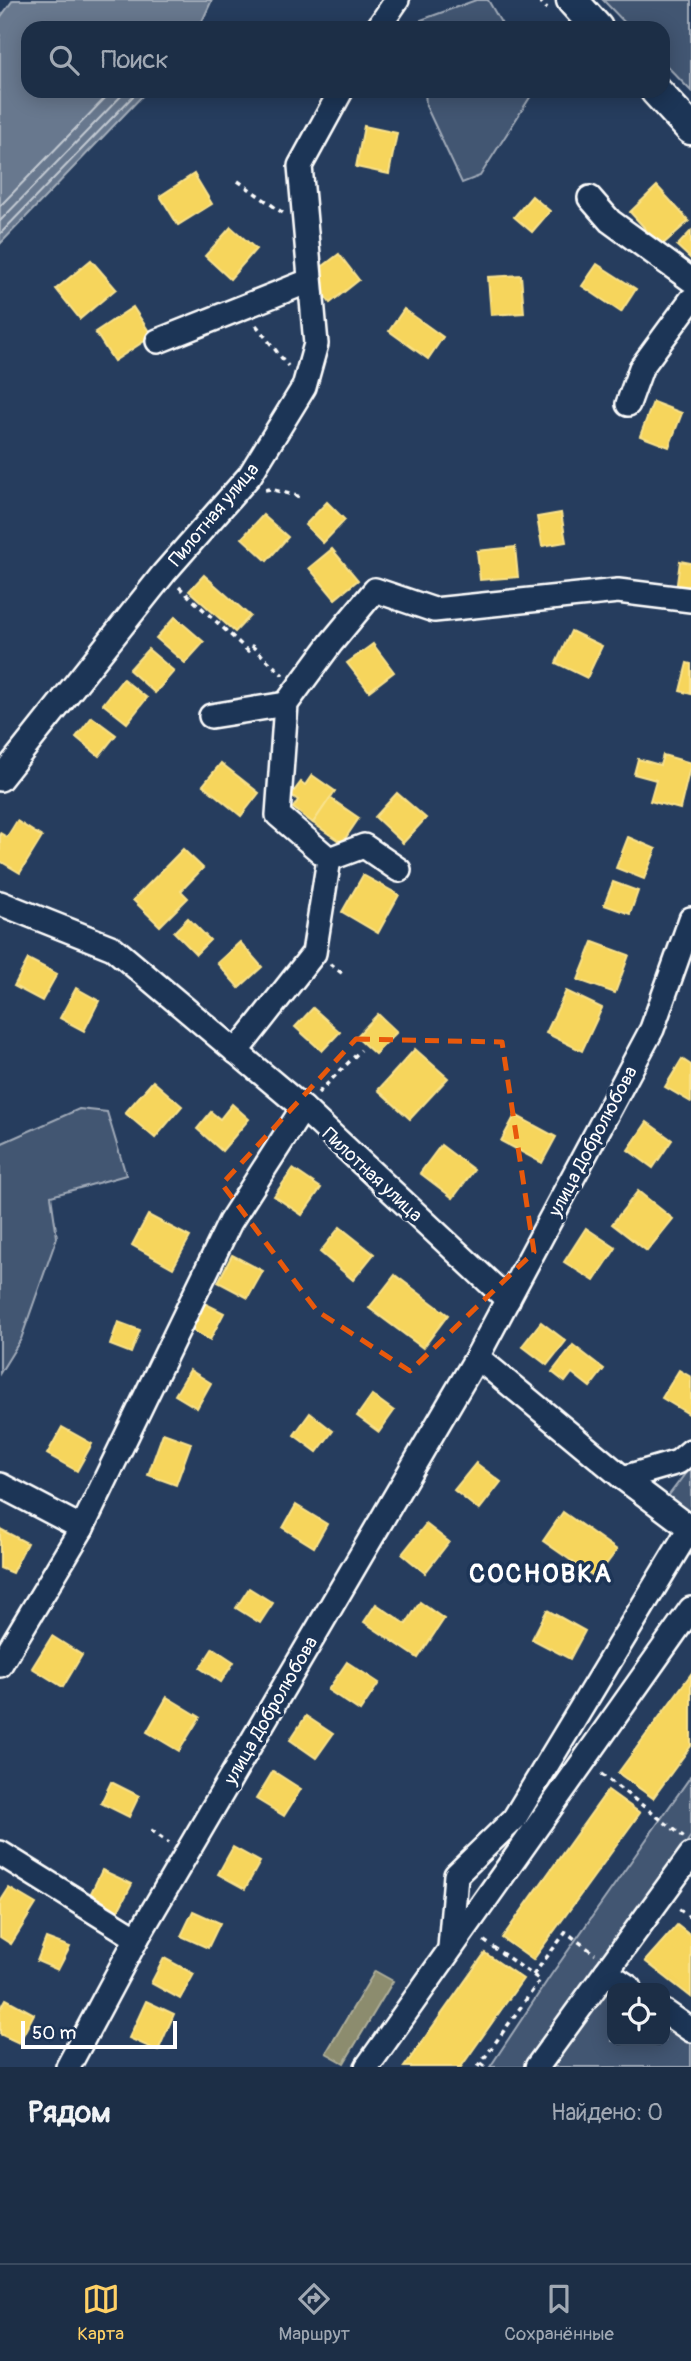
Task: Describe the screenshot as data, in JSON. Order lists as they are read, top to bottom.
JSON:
{
  "streets": {
    "street": ["Пилотная улица", "улица Добролюбова"]
  },
  "crossings": [
    ["Пилотная улица", "улица Добролюбова"]
  ],
  "districts": ["СОСНОВКА"],
  "scale_bar": "50 m",
  "page": {
    "search": "Поиск",
    "scale": "50 m",
    "heading": ["Рядом", "Найдено: 0"],
    "nav": ["Карта", "Маршрут", "Сохранённые"]
  }
}
